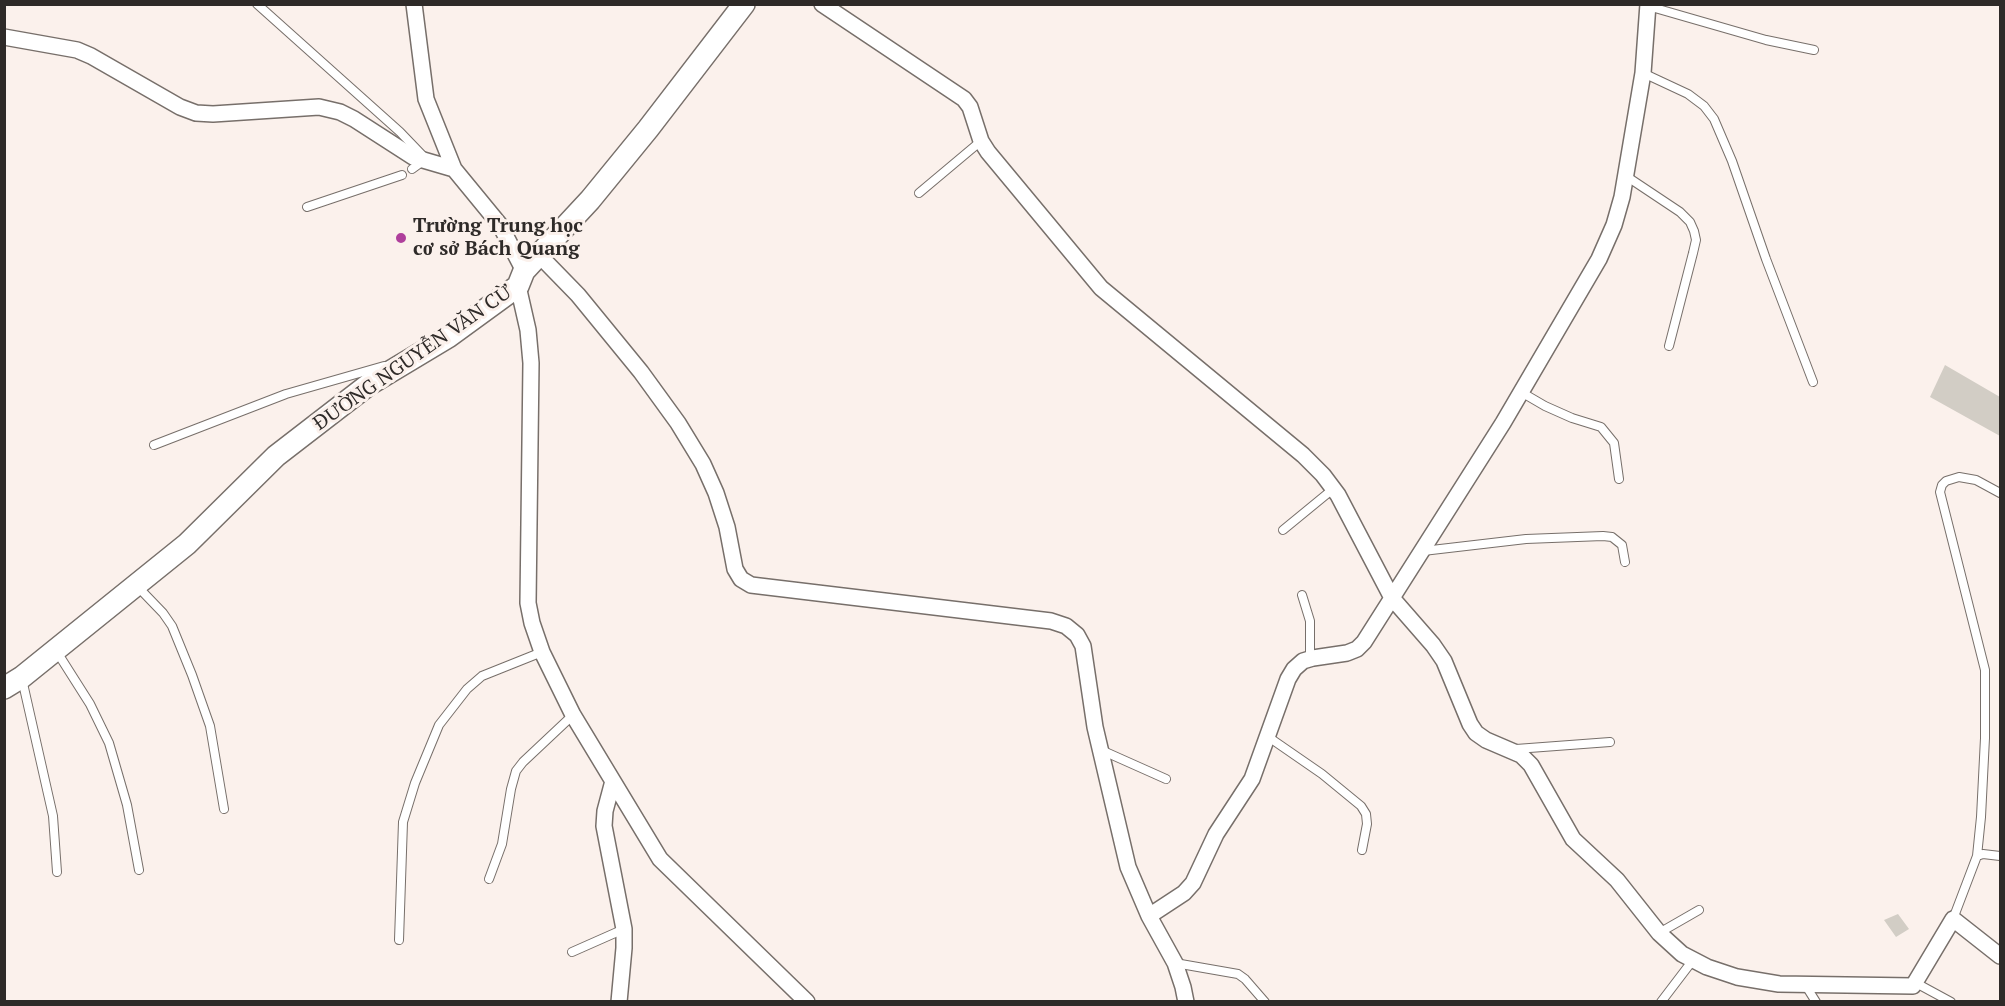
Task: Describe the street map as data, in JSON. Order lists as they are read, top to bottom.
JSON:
{
  "streets": {
    "street": ["ĐƯỜNG NGUYỄN VĂN CỪ"]
  },
  "places": ["Trường Trung học cơ sở Bách Quang"]
}
